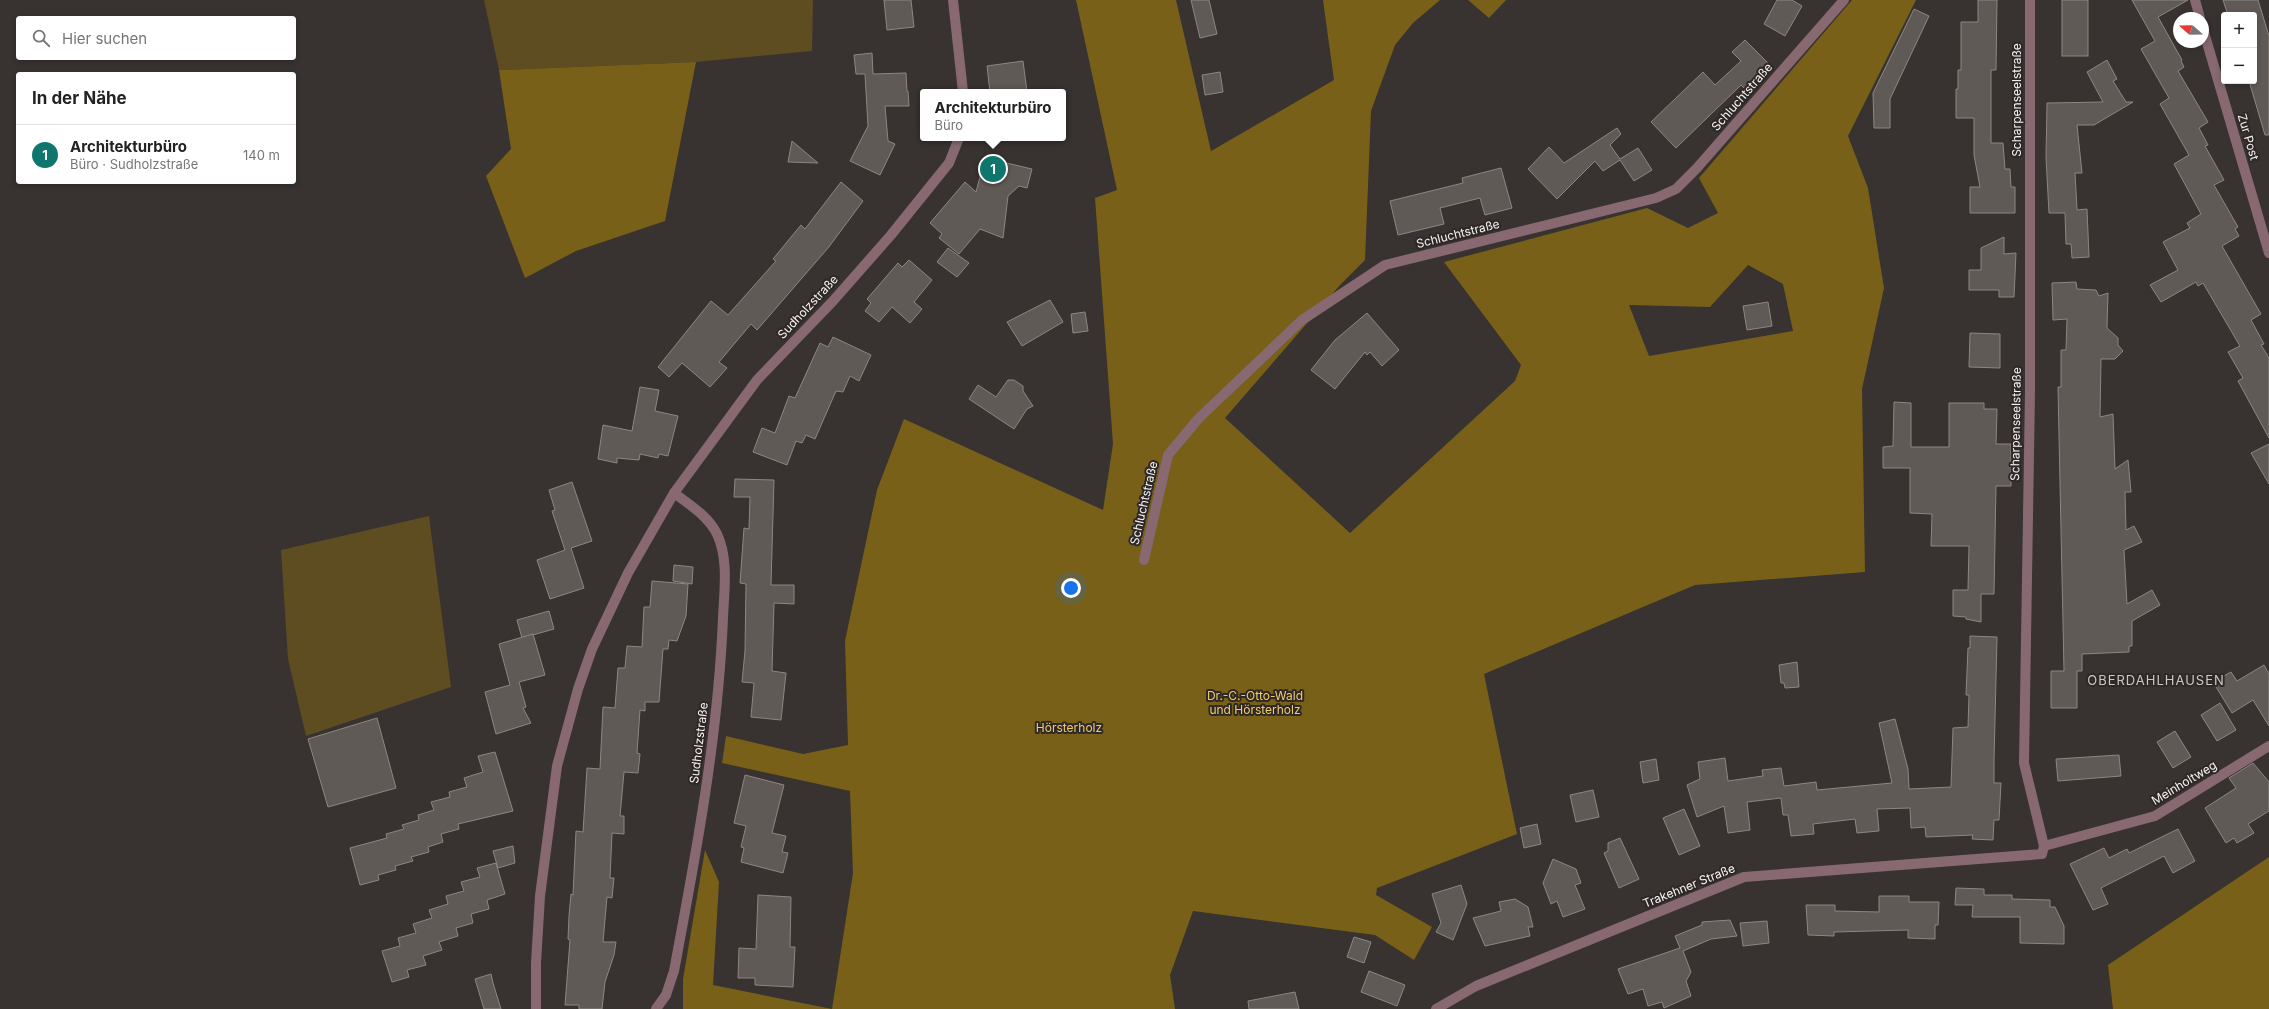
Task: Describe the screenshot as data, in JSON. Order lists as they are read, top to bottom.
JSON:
{
  "streets": {
    "street": [
      "Schluchtstraße",
      "Scharpenseelstraße",
      "Zur Post",
      "Sudholzstraße",
      "Meinholtweg",
      "Trakehner Straße"
    ]
  },
  "crossings": [
    ["Scharpenseelstraße", "Meinholtweg"],
    ["Scharpenseelstraße", "Trakehner Straße"],
    ["Meinholtweg", "Trakehner Straße"]
  ],
  "districts": ["OBERDAHLHAUSEN"],
  "parks": ["Dr.-C.-Otto-Wald und Hörsterholz", "Hörsterholz"],
  "north": "left",
  "page": {
    "map_buttons": ["+", "−"],
    "search": "Hier suchen",
    "heading": "In der Nähe",
    "popup": ["Architekturbüro", "Büro"],
    "list": [
      {
        "mark": "1",
        "name": "Architekturbüro",
        "note": "Büro · Sudholzstraße",
        "value": "140 m"
      }
    ],
    "pins": "1"
  }
}
